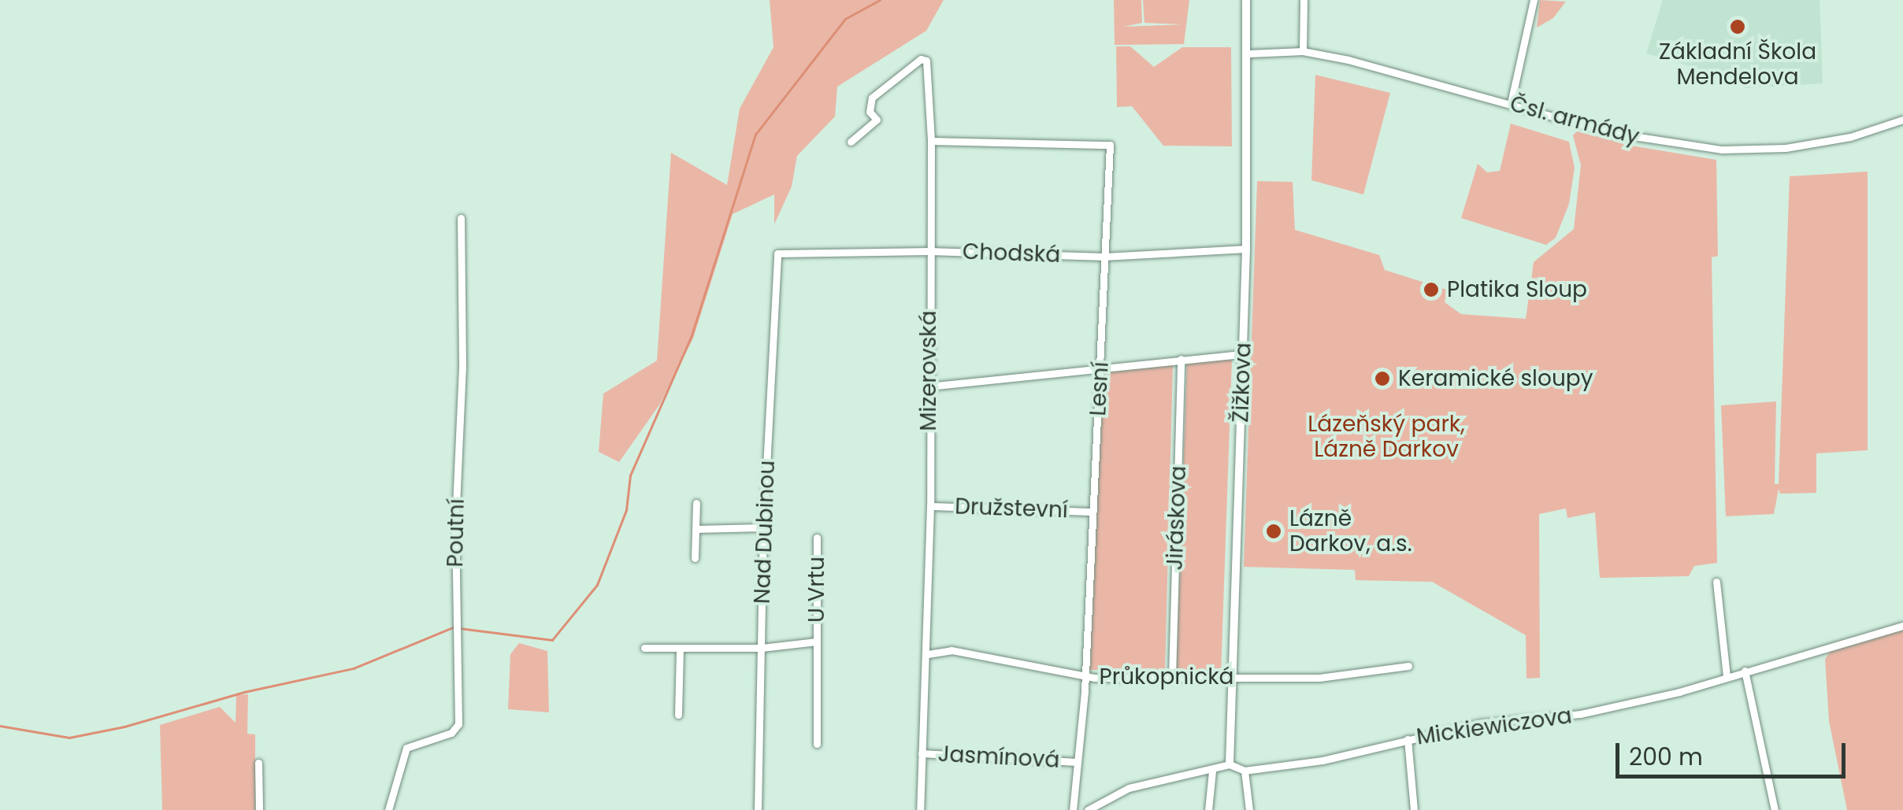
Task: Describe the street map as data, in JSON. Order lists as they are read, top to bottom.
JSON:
{
  "streets": {
    "street": [
      "Čsl. armády",
      "Chodská",
      "Mizerovská",
      "Žižkova",
      "Lesní",
      "Družstevní",
      "Jiráskova",
      "Nad Dubinou",
      "Poutní",
      "U Vrtu",
      "Průkopnická",
      "Mickiewiczova",
      "Jasmínová"
    ]
  },
  "crossings": [
    ["Čsl. armády", "Žižkova"],
    ["Chodská", "Mizerovská"],
    ["Chodská", "Žižkova"],
    ["Chodská", "Lesní"],
    ["Chodská", "Nad Dubinou"],
    ["Mizerovská", "Lesní"],
    ["Mizerovská", "Družstevní"],
    ["Mizerovská", "Průkopnická"],
    ["Mizerovská", "Jasmínová"],
    ["Žižkova", "Průkopnická"],
    ["Lesní", "Družstevní"],
    ["Lesní", "Průkopnická"],
    ["Lesní", "Jasmínová"],
    ["Jiráskova", "Průkopnická"],
    ["Nad Dubinou", "U Vrtu"]
  ],
  "parks": ["Lázeňský park, Lázně Darkov"],
  "places": [
    "Základní Škola Mendelova",
    "Platika Sloup",
    "Keramické sloupy",
    "Lázně Darkov, a.s."
  ],
  "scale_bar": "200 m"
}
